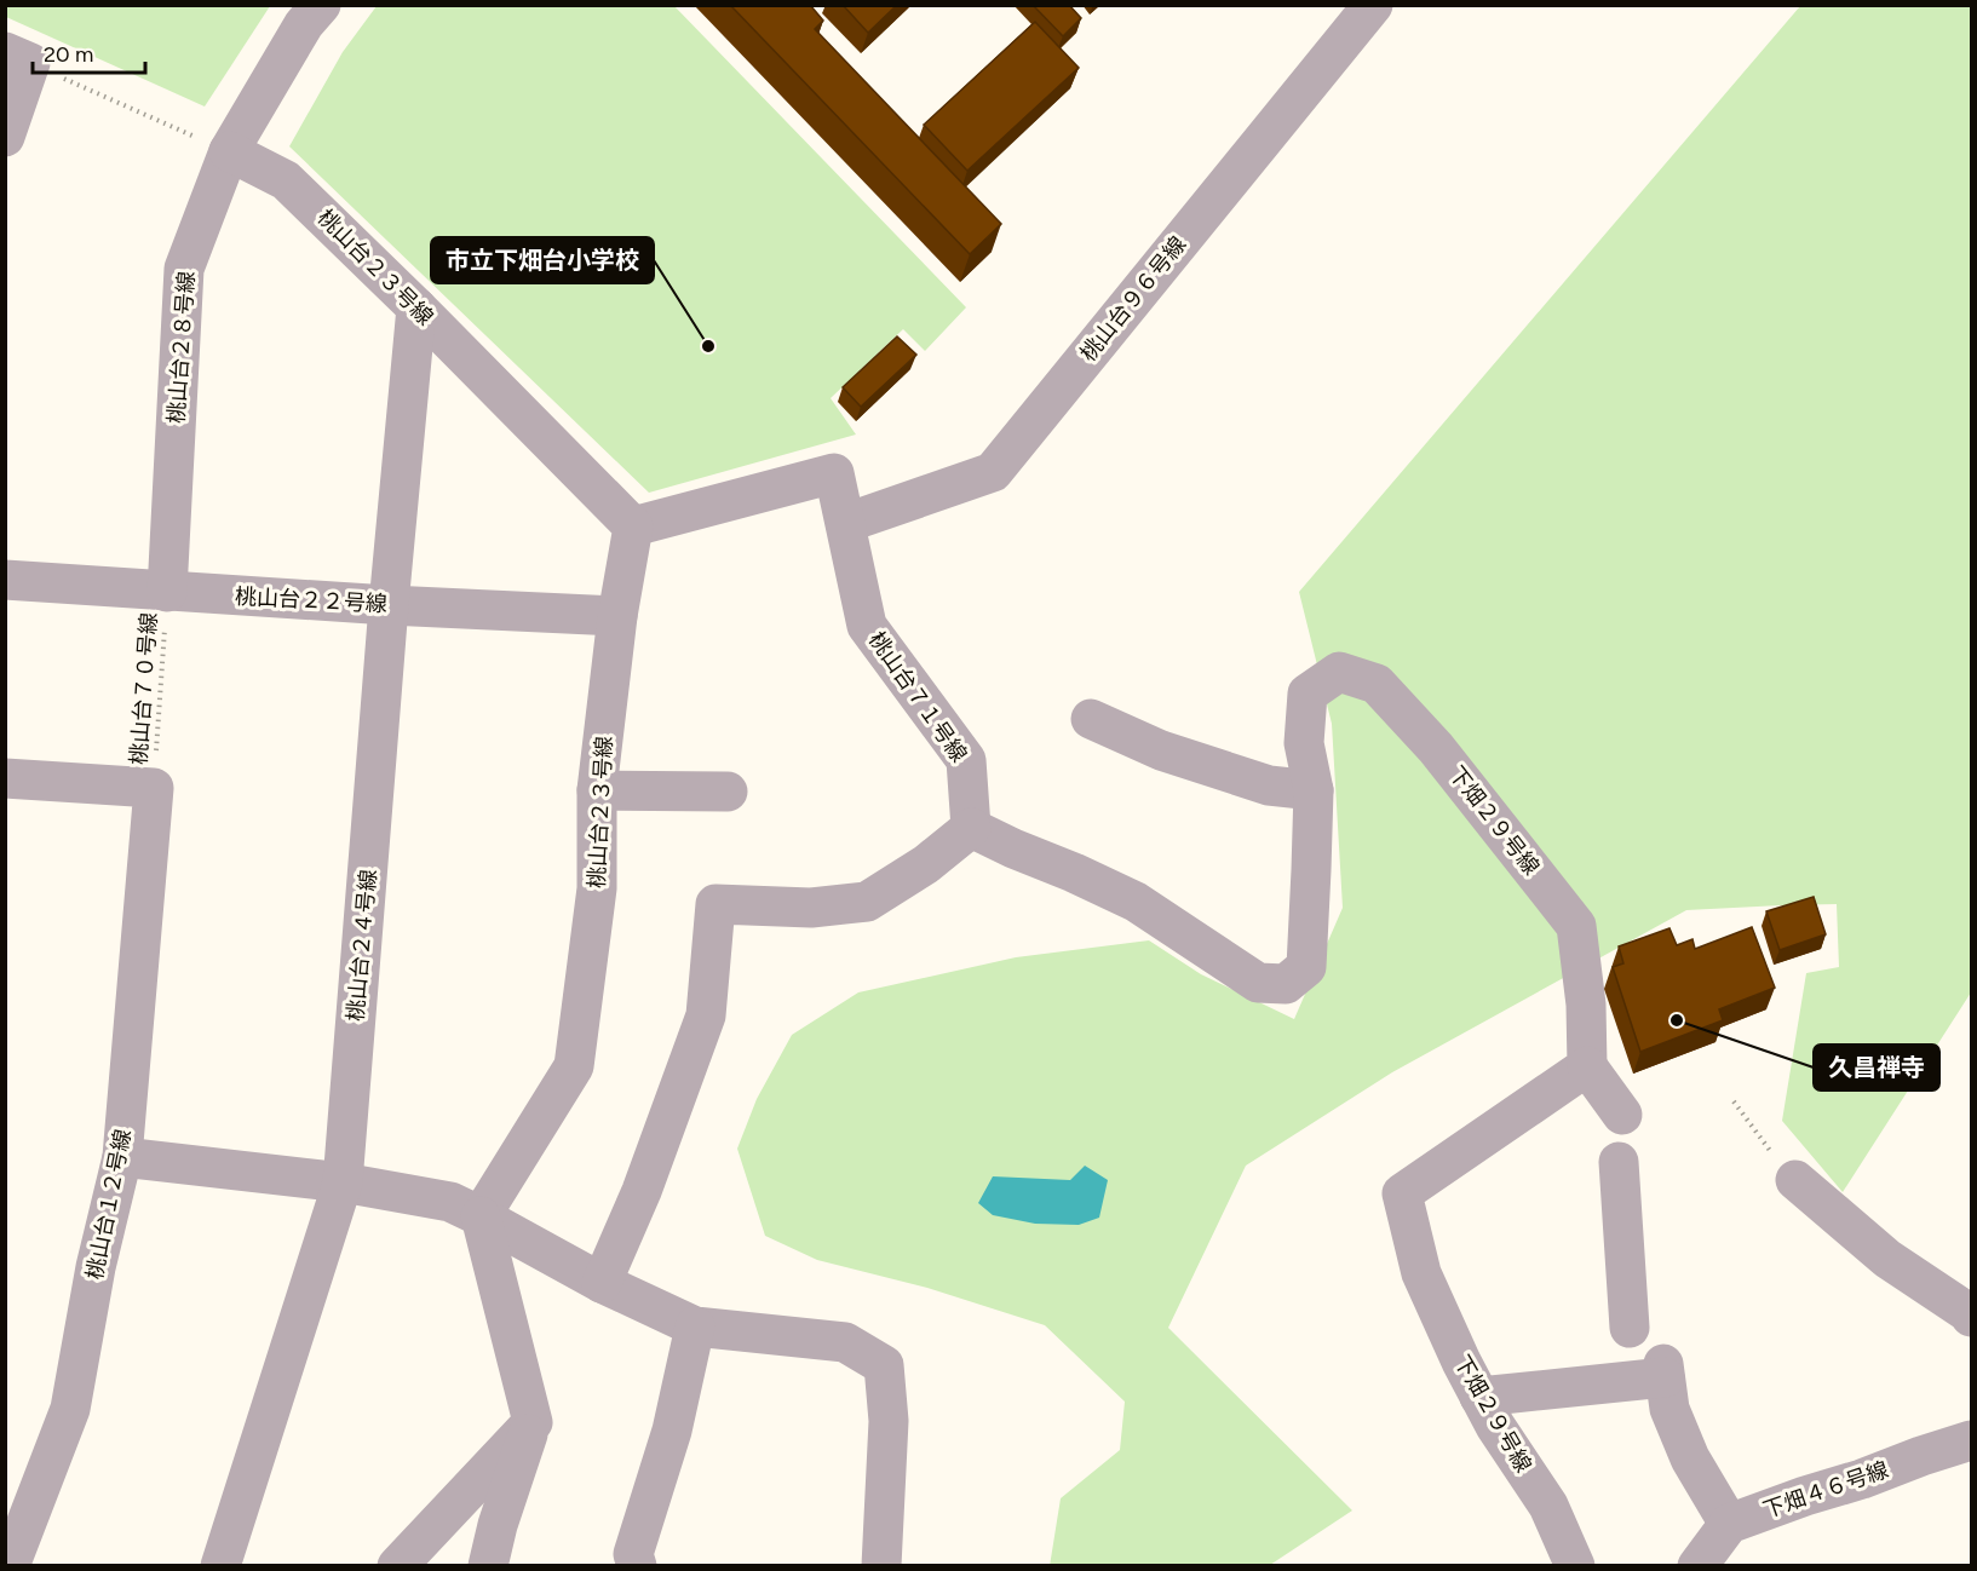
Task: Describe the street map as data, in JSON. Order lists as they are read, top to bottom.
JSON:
{
  "streets": {
    "street": [
      "桃山台２３号線",
      "桃山台９６号線",
      "桃山台２８号線",
      "桃山台２２号線",
      "桃山台７１号線",
      "下畑２９号線",
      "桃山台２４号線",
      "桃山台１２号線",
      "下畑４６号線"
    ],
    "path": ["桃山台７０号線"]
  },
  "crossings": [
    ["桃山台２３号線", "桃山台２８号線"],
    ["桃山台２３号線", "桃山台２２号線"],
    ["桃山台２３号線", "桃山台７１号線"],
    ["桃山台２３号線", "桃山台２４号線"],
    ["桃山台９６号線", "桃山台７１号線"],
    ["桃山台２８号線", "桃山台２２号線"],
    ["桃山台２８号線", "桃山台７０号線"],
    ["桃山台２２号線", "桃山台７０号線"],
    ["桃山台２２号線", "桃山台２４号線"],
    ["桃山台７０号線", "桃山台１２号線"],
    ["桃山台７１号線", "下畑２９号線"]
  ],
  "places": ["市立下畑台小学校", "久昌禅寺"],
  "scale_bar": "20 m"
}
